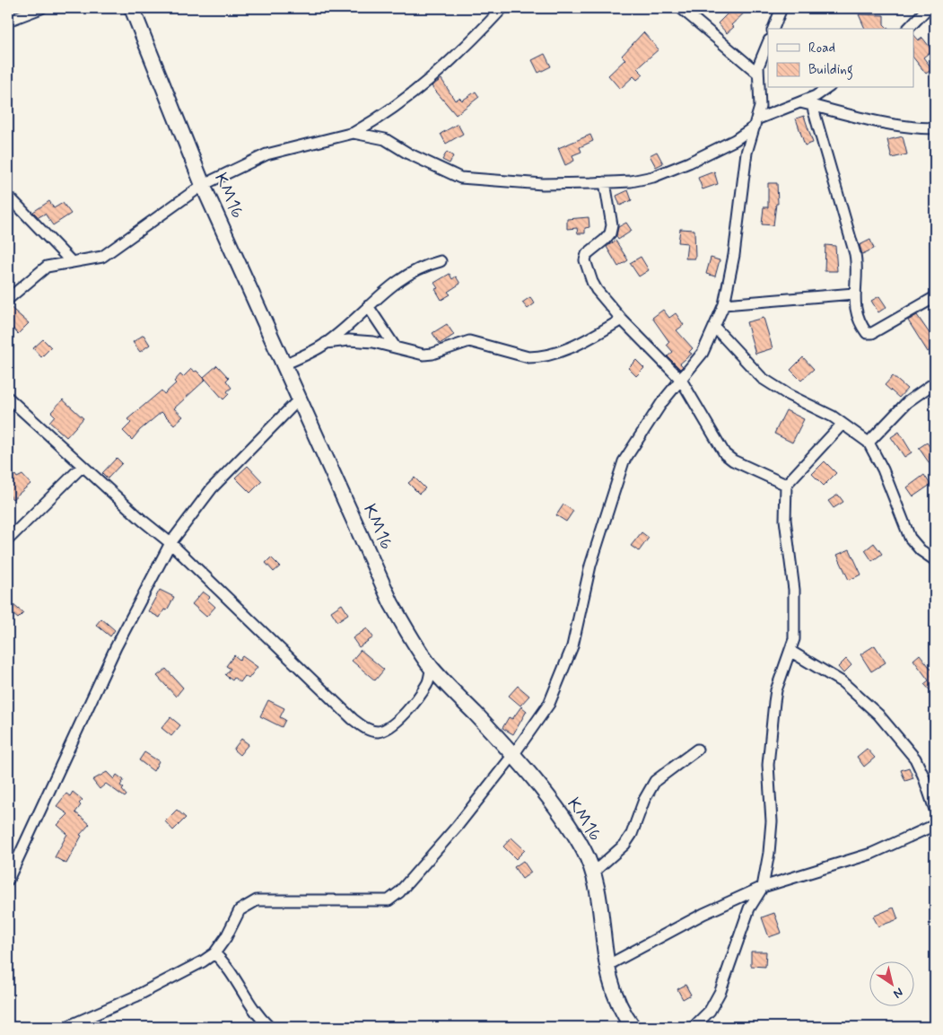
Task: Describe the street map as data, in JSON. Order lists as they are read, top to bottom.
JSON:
{
  "streets": {
    "street": ["KM16"]
  },
  "legend": ["Road", "Building"],
  "north": "bottom right"
}
